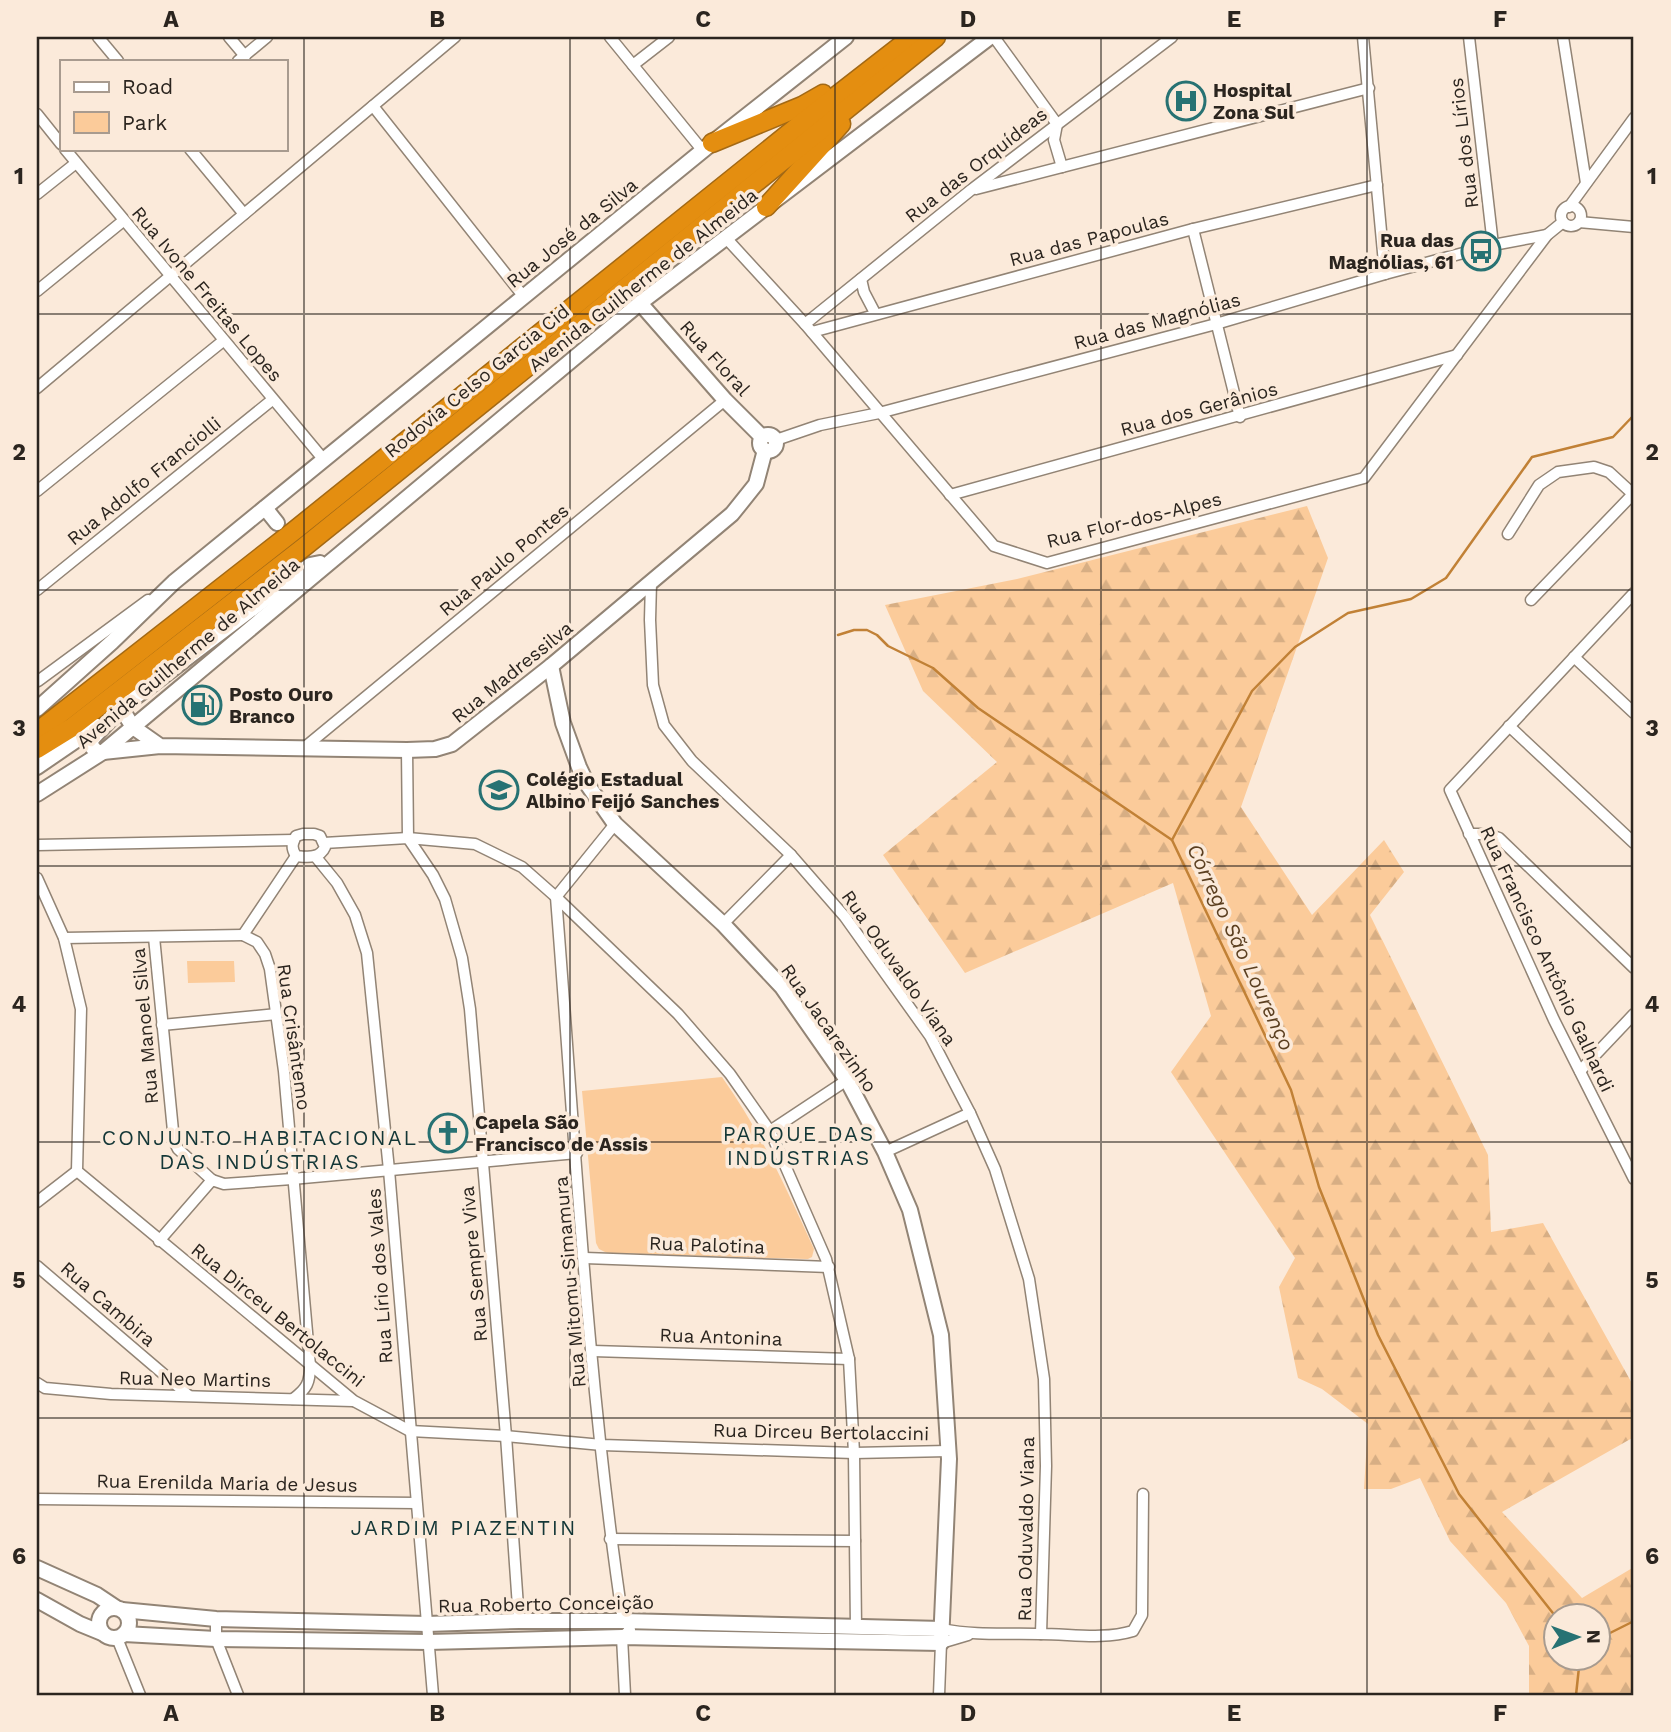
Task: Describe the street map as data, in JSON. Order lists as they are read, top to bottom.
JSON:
{
  "streets": {
    "highway": ["Rodovia Celso Garcia Cid"],
    "street": [
      "Rua dos Lírios",
      "Rua das Orquídeas",
      "Rua José da Silva",
      "Rua das Papoulas",
      "Avenida Guilherme de Almeida",
      "Rua Ivone Freitas Lopes",
      "Rua das Magnólias",
      "Rua Floral",
      "Rua dos Gerânios",
      "Rua Adolfo Franciolli",
      "Rua Flor-dos-Alpes",
      "Rua Paulo Pontes",
      "Rua Madressilva",
      "Rua Francisco Antônio Galhardi",
      "Rua Oduvaldo Viana",
      "Rua Manoel Silva",
      "Rua Jacarezinho",
      "Rua Crisântemo",
      "Rua Palotina",
      "Rua Sempre Viva",
      "Rua Lírio dos Vales",
      "Rua Mitomu Simamura",
      "Rua Cambira",
      "Rua Dirceu Bertolaccini",
      "Rua Antonina",
      "Rua Neo Martins",
      "Rua Erenilda Maria de Jesus",
      "Rua Roberto Conceição"
    ]
  },
  "crossings": [
    ["Rua dos Lírios", "Rua das Magnólias"],
    ["Rua das Orquídeas", "Rua das Papoulas"],
    ["Rua das Orquídeas", "Rua Flor-dos-Alpes"],
    ["Rua José da Silva", "Rua Ivone Freitas Lopes"],
    ["Rua das Papoulas", "Rua Flor-dos-Alpes"],
    ["Avenida Guilherme de Almeida", "Rua Floral"],
    ["Avenida Guilherme de Almeida", "Rua Flor-dos-Alpes"],
    ["Avenida Guilherme de Almeida", "Rua Madressilva"],
    ["Rua Ivone Freitas Lopes", "Rua Adolfo Franciolli"],
    ["Rua das Magnólias", "Rua Floral"],
    ["Rua das Magnólias", "Rua Flor-dos-Alpes"],
    ["Rua das Magnólias", "Rua Madressilva"],
    ["Rua Floral", "Rua Paulo Pontes"],
    ["Rua Floral", "Rua Madressilva"],
    ["Rua dos Gerânios", "Rua Flor-dos-Alpes"],
    ["Rua Paulo Pontes", "Rua Madressilva"],
    ["Rua Madressilva", "Rua Oduvaldo Viana"],
    ["Rua Madressilva", "Rua Jacarezinho"],
    ["Rua Oduvaldo Viana", "Rua Roberto Conceição"],
    ["Rua Jacarezinho", "Rua Dirceu Bertolaccini"],
    ["Rua Jacarezinho", "Rua Roberto Conceição"],
    ["Rua Crisântemo", "Rua Dirceu Bertolaccini"],
    ["Rua Crisântemo", "Rua Neo Martins"],
    ["Rua Palotina", "Rua Mitomu Simamura"],
    ["Rua Sempre Viva", "Rua Dirceu Bertolaccini"],
    ["Rua Sempre Viva", "Rua Roberto Conceição"],
    ["Rua Lírio dos Vales", "Rua Dirceu Bertolaccini"],
    ["Rua Lírio dos Vales", "Rua Erenilda Maria de Jesus"],
    ["Rua Lírio dos Vales", "Rua Roberto Conceição"],
    ["Rua Mitomu Simamura", "Rua Dirceu Bertolaccini"],
    ["Rua Mitomu Simamura", "Rua Antonina"],
    ["Rua Mitomu Simamura", "Rua Roberto Conceição"],
    ["Rua Cambira", "Rua Neo Martins"],
    ["Rua Dirceu Bertolaccini", "Rua Neo Martins"]
  ],
  "districts": ["PARQUE DAS INDÚSTRIAS", "CONJUNTO HABITACIONAL DAS INDÚSTRIAS", "JARDIM PIAZENTIN"],
  "water": ["Córrego São Lourenço"],
  "places": {
    "hospital": ["Hospital Zona Sul"],
    "bus stop": ["Rua das Magnólias, 61"],
    "fuel station": ["Posto Ouro Branco"],
    "school or university": ["Colégio Estadual Albino Feijó Sanches"],
    "church": ["Capela São Francisco de Assis"]
  },
  "legend": ["Road", "Park"],
  "north": "right",
  "grid": {
    "columns": [
      "A",
      "B",
      "C",
      "D",
      "E",
      "F"
    ],
    "rows": [
      "1",
      "2",
      "3",
      "4",
      "5",
      "6"
    ]
  }
}
